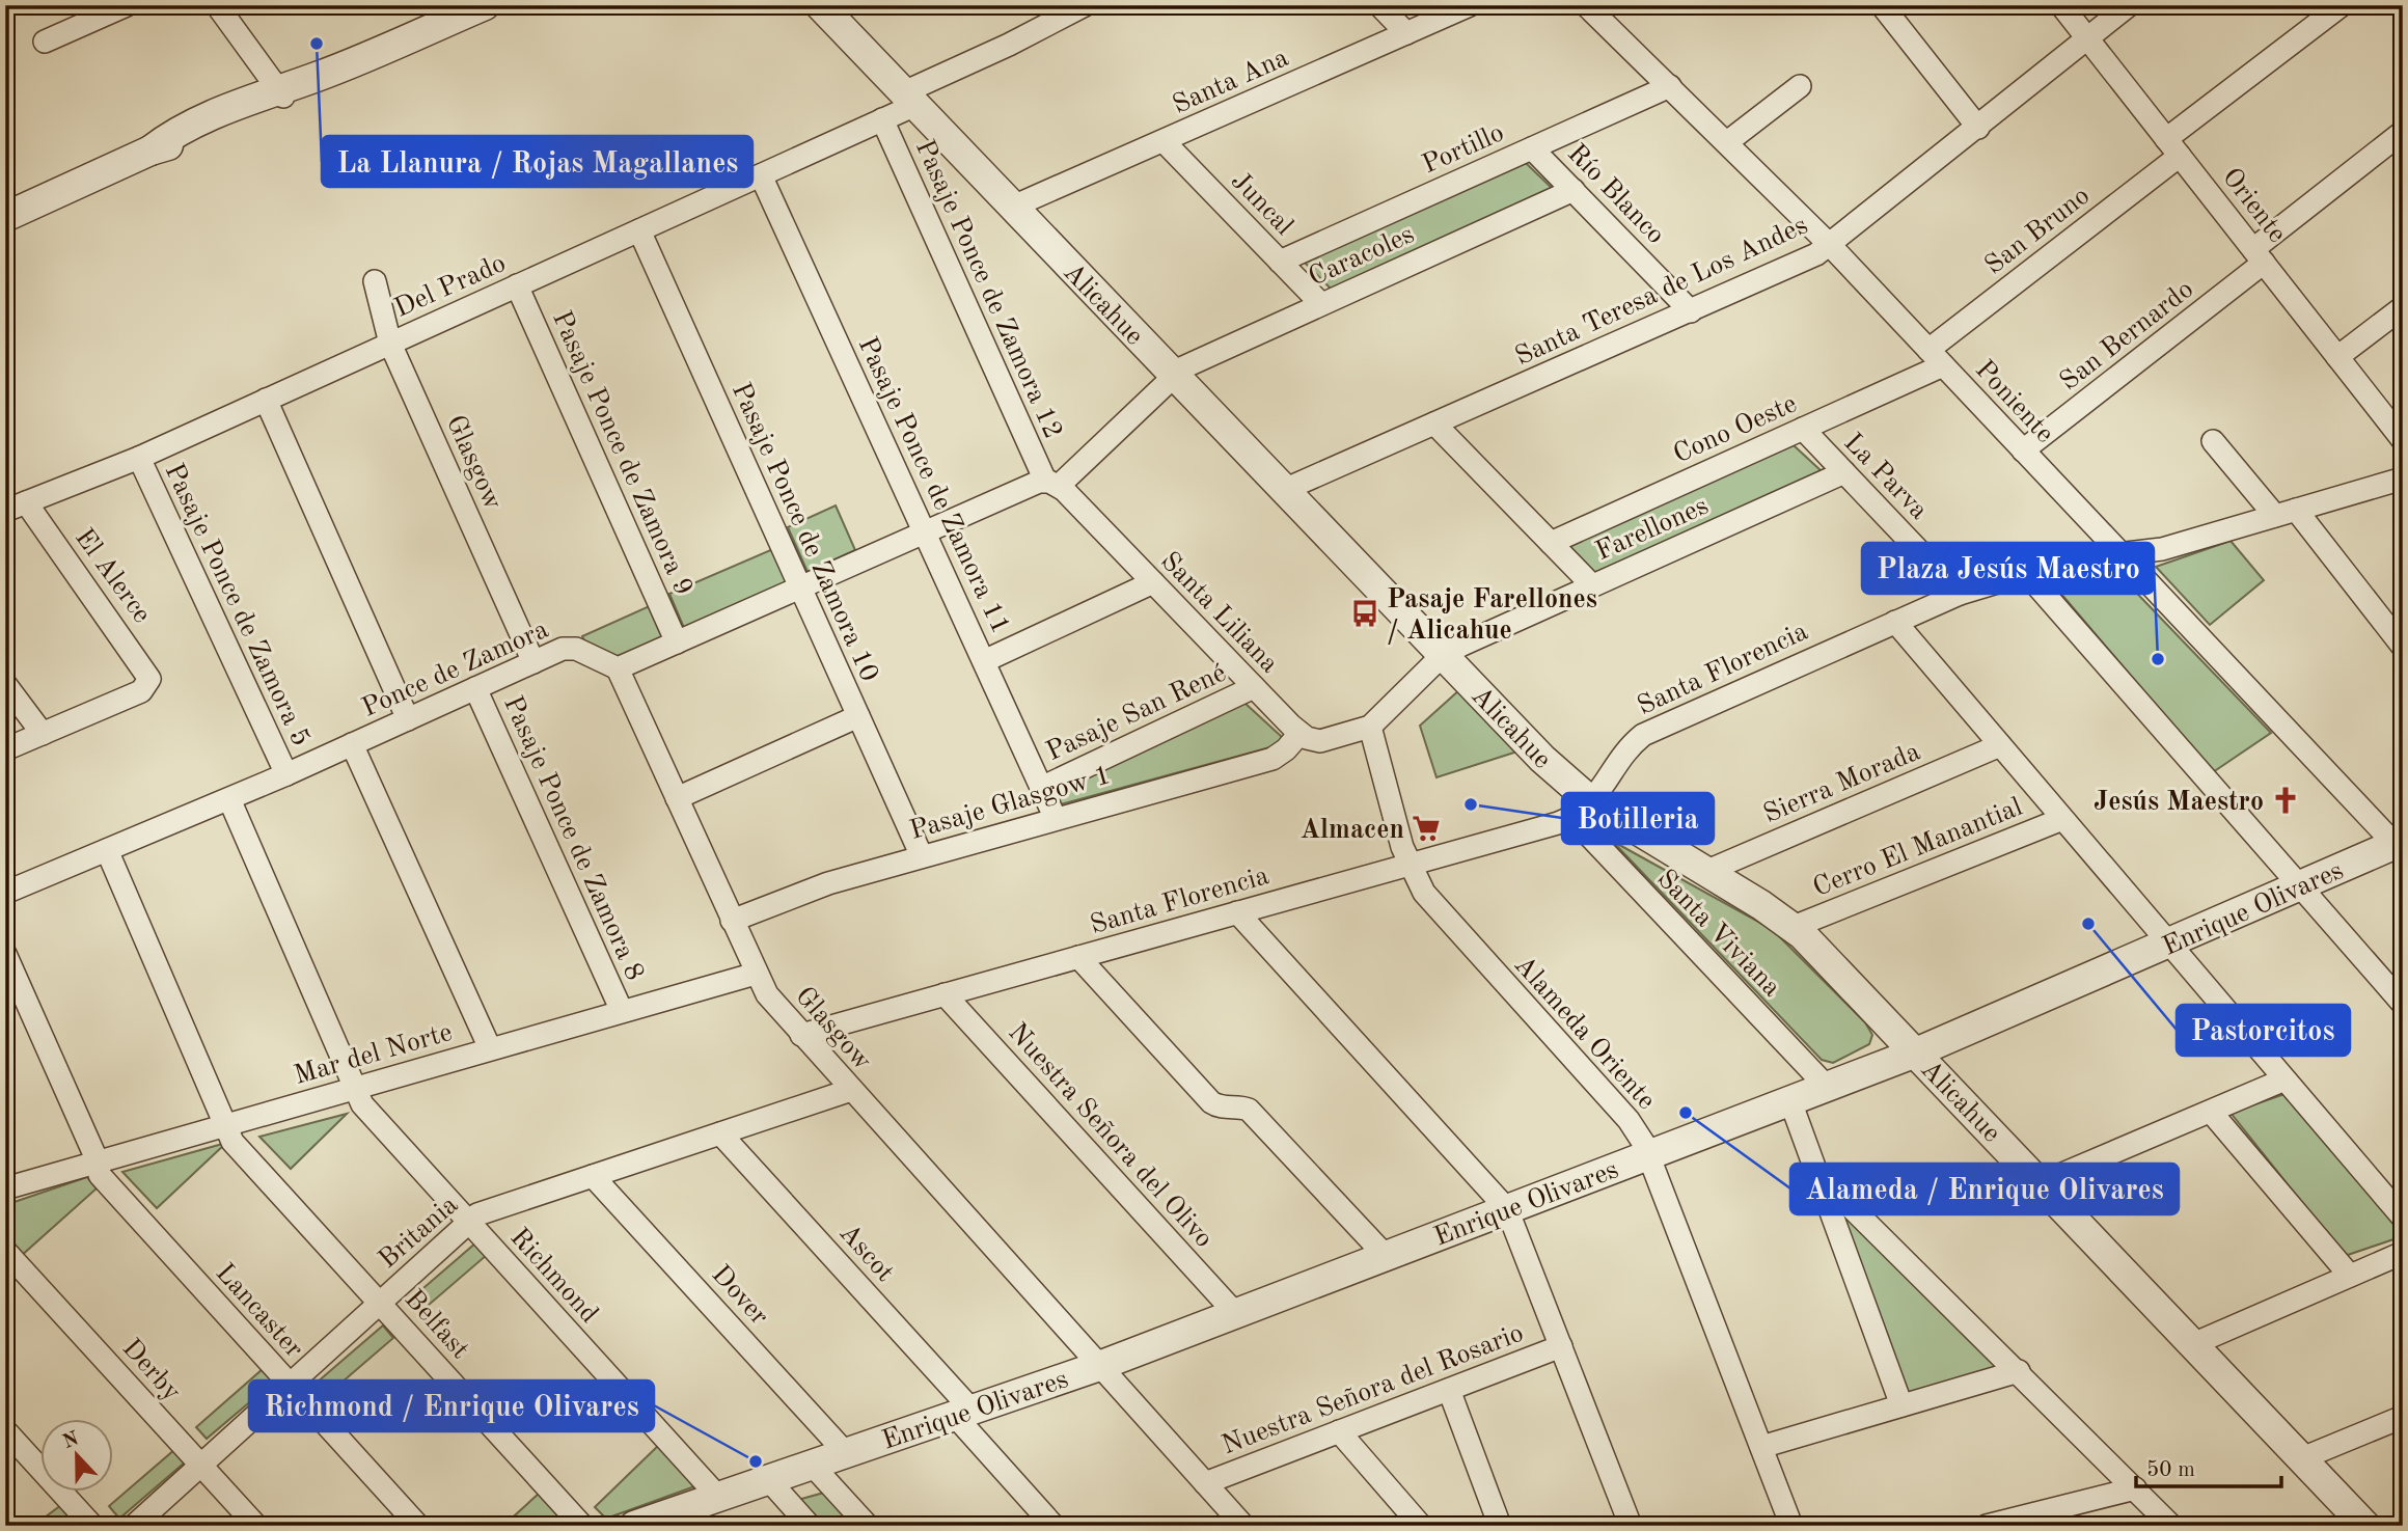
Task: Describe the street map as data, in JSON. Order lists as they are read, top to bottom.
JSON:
{
  "streets": {
    "street": [
      "Santa Ana",
      "Portillo",
      "Río Blanco",
      "Juncal",
      "Oriente",
      "San Bruno",
      "Caracoles",
      "Del Prado",
      "Pasaje Ponce de Zamora 12",
      "Santa Teresa de Los Andes",
      "Alicahue",
      "San Bernardo",
      "Poniente",
      "Cono Oeste",
      "Pasaje Ponce de Zamora 9",
      "Glasgow",
      "La Parva",
      "Pasaje Ponce de Zamora 11",
      "Farellones",
      "Pasaje Ponce de Zamora 10",
      "El Alerce",
      "Pasaje Ponce de Zamora 5",
      "Santa Liliana",
      "Ponce de Zamora",
      "Santa Florencia",
      "Pasaje San René",
      "Sierra Morada",
      "Pasaje Glasgow 1",
      "Pasaje Ponce de Zamora 8",
      "Cerro El Manantial",
      "Enrique Olivares",
      "Santa Viviana",
      "Alameda Oriente",
      "Mar del Norte",
      "Nuestra Señora del Olivo",
      "Britania",
      "Ascot",
      "Richmond",
      "Dover",
      "Lancaster",
      "Belfast",
      "Derby",
      "Nuestra Señora del Rosario"
    ]
  },
  "crossings": [
    ["Santa Ana", "Juncal"],
    ["Santa Ana", "Alicahue"],
    ["Portillo", "Río Blanco"],
    ["Portillo", "Juncal"],
    ["Portillo", "Poniente"],
    ["Río Blanco", "Caracoles"],
    ["Río Blanco", "Santa Teresa de Los Andes"],
    ["Juncal", "Caracoles"],
    ["Oriente", "San Bruno"],
    ["Oriente", "Santa Teresa de Los Andes"],
    ["Oriente", "San Bernardo"],
    ["San Bruno", "Poniente"],
    ["San Bruno", "Cono Oeste"],
    ["Caracoles", "Pasaje Ponce de Zamora 12"],
    ["Caracoles", "Alicahue"],
    ["Caracoles", "Santa Liliana"],
    ["Del Prado", "Pasaje Ponce de Zamora 12"],
    ["Del Prado", "Alicahue"],
    ["Del Prado", "Pasaje Ponce de Zamora 9"],
    ["Del Prado", "Glasgow"],
    ["Del Prado", "Pasaje Ponce de Zamora 11"],
    ["Del Prado", "Pasaje Ponce de Zamora 10"],
    ["Del Prado", "El Alerce"],
    ["Del Prado", "Pasaje Ponce de Zamora 5"],
    ["Pasaje Ponce de Zamora 12", "Santa Liliana"],
    ["Santa Teresa de Los Andes", "Alicahue"],
    ["Santa Teresa de Los Andes", "Poniente"],
    ["Alicahue", "Farellones"],
    ["Alicahue", "Santa Florencia"],
    ["Alicahue", "Sierra Morada"],
    ["Alicahue", "Cerro El Manantial"],
    ["Alicahue", "Enrique Olivares"],
    ["Alicahue", "Santa Viviana"],
    ["San Bernardo", "Poniente"],
    ["Poniente", "Cono Oeste"],
    ["Poniente", "Santa Florencia"],
    ["Poniente", "Enrique Olivares"],
    ["Cono Oeste", "La Parva"],
    ["Glasgow", "Ponce de Zamora"],
    ["Glasgow", "Santa Florencia"],
    ["Glasgow", "Pasaje Glasgow 1"],
    ["Glasgow", "Enrique Olivares"],
    ["Glasgow", "Mar del Norte"],
    ["Glasgow", "Britania"],
    ["Glasgow", "Nuestra Señora del Rosario"],
    ["La Parva", "Farellones"],
    ["La Parva", "Santa Florencia"],
    ["Pasaje Ponce de Zamora 11", "Pasaje San René"],
    ["Pasaje Ponce de Zamora 11", "Pasaje Glasgow 1"],
    ["Pasaje Ponce de Zamora 10", "Pasaje Glasgow 1"],
    ["Pasaje Ponce de Zamora 5", "Ponce de Zamora"],
    ["Santa Liliana", "Pasaje San René"],
    ["Santa Liliana", "Pasaje Glasgow 1"],
    ["Ponce de Zamora", "Pasaje Ponce de Zamora 8"],
    ["Ponce de Zamora", "Richmond"],
    ["Ponce de Zamora", "Belfast"],
    ["Santa Florencia", "Santa Viviana"],
    ["Santa Florencia", "Alameda Oriente"],
    ["Santa Florencia", "Nuestra Señora del Olivo"],
    ["Pasaje Ponce de Zamora 8", "Mar del Norte"],
    ["Enrique Olivares", "Santa Viviana"],
    ["Enrique Olivares", "Alameda Oriente"],
    ["Enrique Olivares", "Nuestra Señora del Olivo"],
    ["Enrique Olivares", "Ascot"],
    ["Enrique Olivares", "Richmond"],
    ["Enrique Olivares", "Dover"],
    ["Mar del Norte", "Richmond"],
    ["Mar del Norte", "Lancaster"],
    ["Mar del Norte", "Belfast"],
    ["Britania", "Ascot"],
    ["Britania", "Richmond"],
    ["Britania", "Dover"],
    ["Britania", "Lancaster"],
    ["Britania", "Belfast"],
    ["Britania", "Derby"]
  ],
  "places": {
    "other": [
      "La Llanura / Rojas Magallanes",
      "Plaza Jesús Maestro",
      "Botilleria",
      "Pastorcitos",
      "Alameda / Enrique Olivares",
      "Richmond / Enrique Olivares"
    ],
    "bus stop": ["Pasaje Farellones / Alicahue"],
    "church": ["Jesús Maestro"],
    "supermarket": ["Almacen"]
  },
  "scale_bar": "50 m",
  "north": "top"
}
